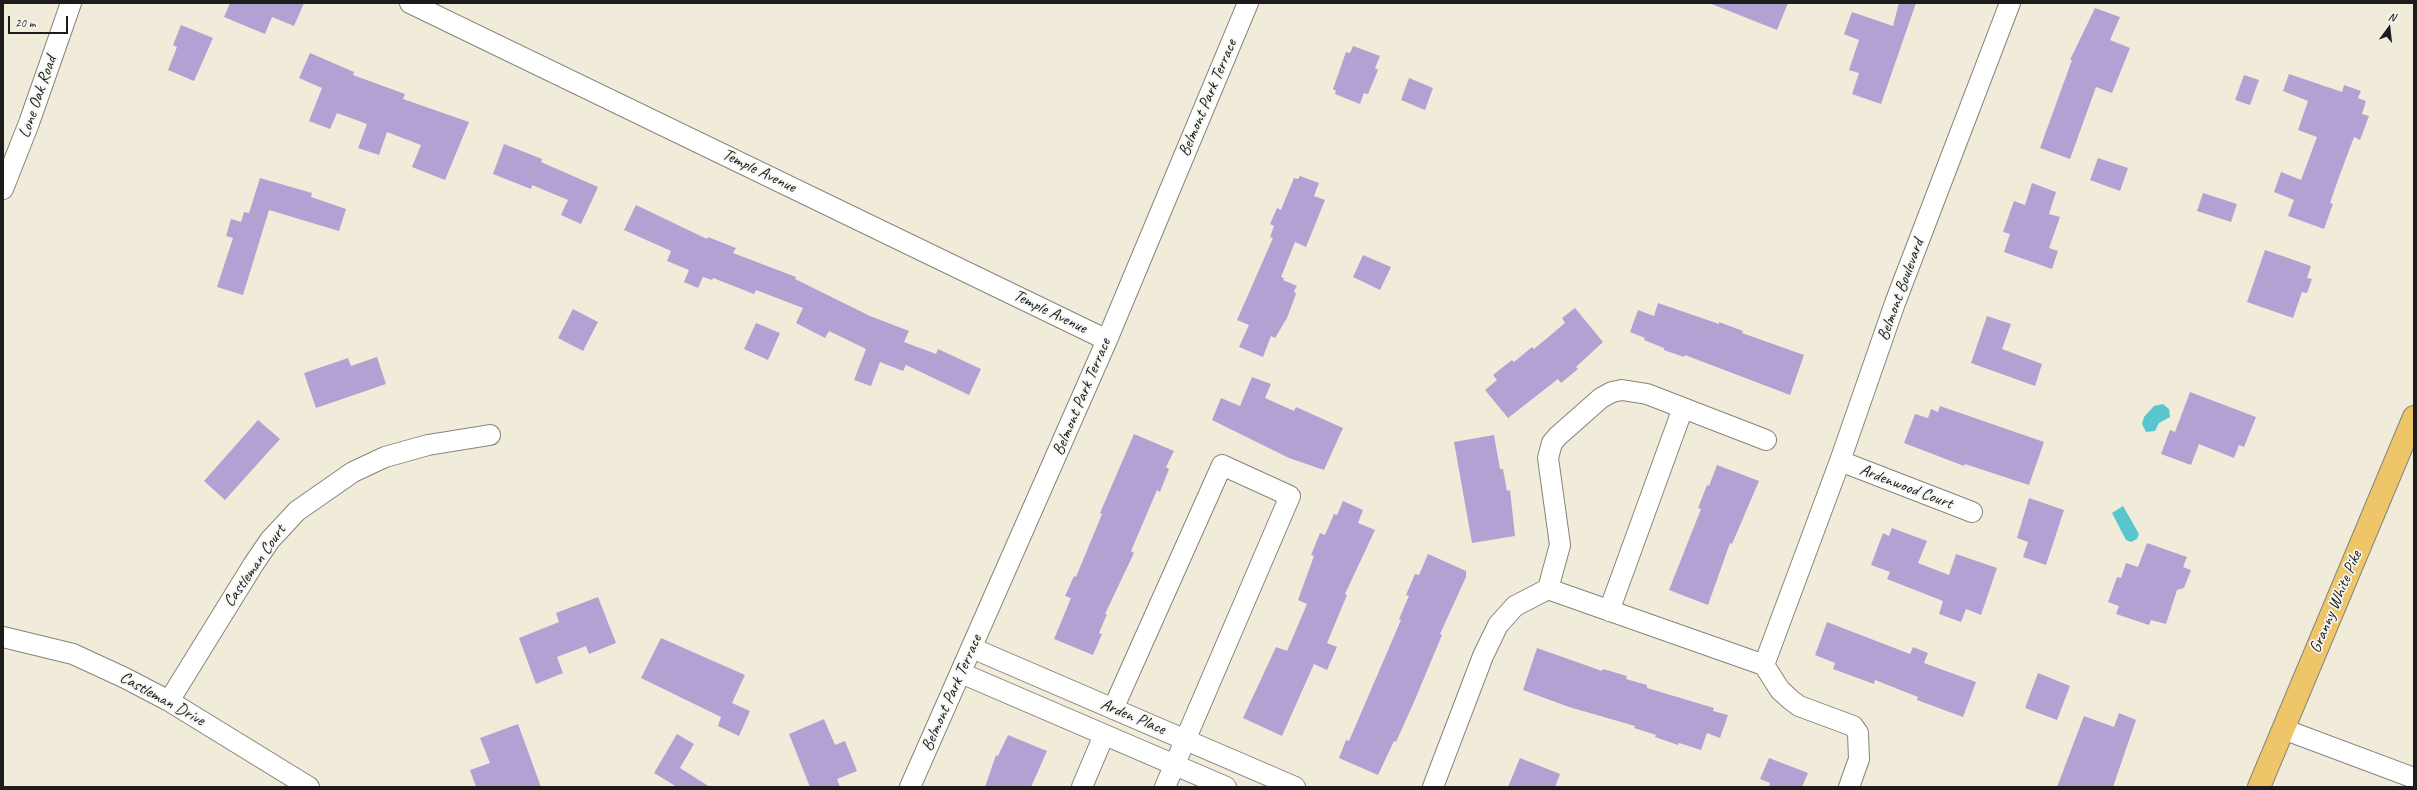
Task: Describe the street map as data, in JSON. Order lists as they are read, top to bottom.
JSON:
{
  "streets": {
    "main road": ["Granny White Pike"],
    "street": [
      "Lone Oak Road",
      "Belmont Park Terrace",
      "Temple Avenue",
      "Belmont Boulevard",
      "Ardenwood Court",
      "Castleman Court",
      "Castleman Drive",
      "Arden Place"
    ]
  },
  "crossings": [
    ["Belmont Park Terrace", "Temple Avenue"],
    ["Belmont Park Terrace", "Arden Place"],
    ["Belmont Boulevard", "Ardenwood Court"],
    ["Castleman Court", "Castleman Drive"]
  ],
  "scale_bar": "20 m",
  "north": "top"
}
